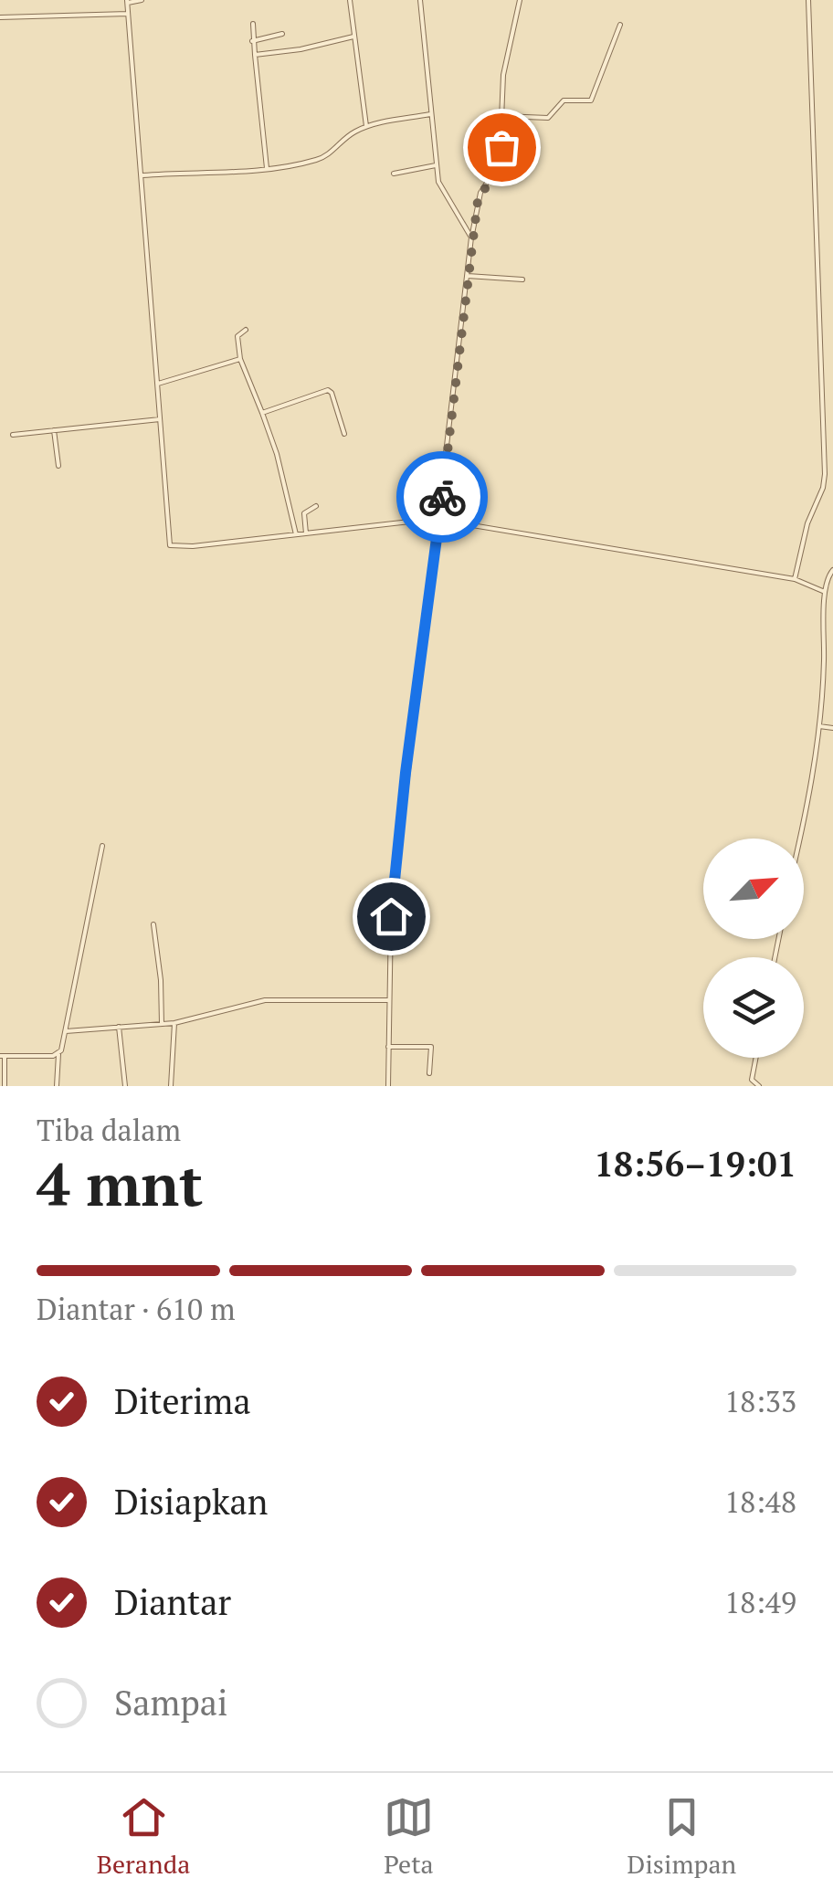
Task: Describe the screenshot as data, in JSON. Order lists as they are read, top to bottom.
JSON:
{
  "north": "top right",
  "page": {
    "heading": ["4 mnt", "Tiba dalam", "18:56–19:01"],
    "bar": "Diantar · 610 m",
    "list": [
      ["Diterima", "18:33"],
      ["Disiapkan", "18:48"],
      ["Diantar", "18:49"],
      "Sampai"
    ],
    "tabs": ["Beranda", "Peta", "Disimpan"]
  }
}
